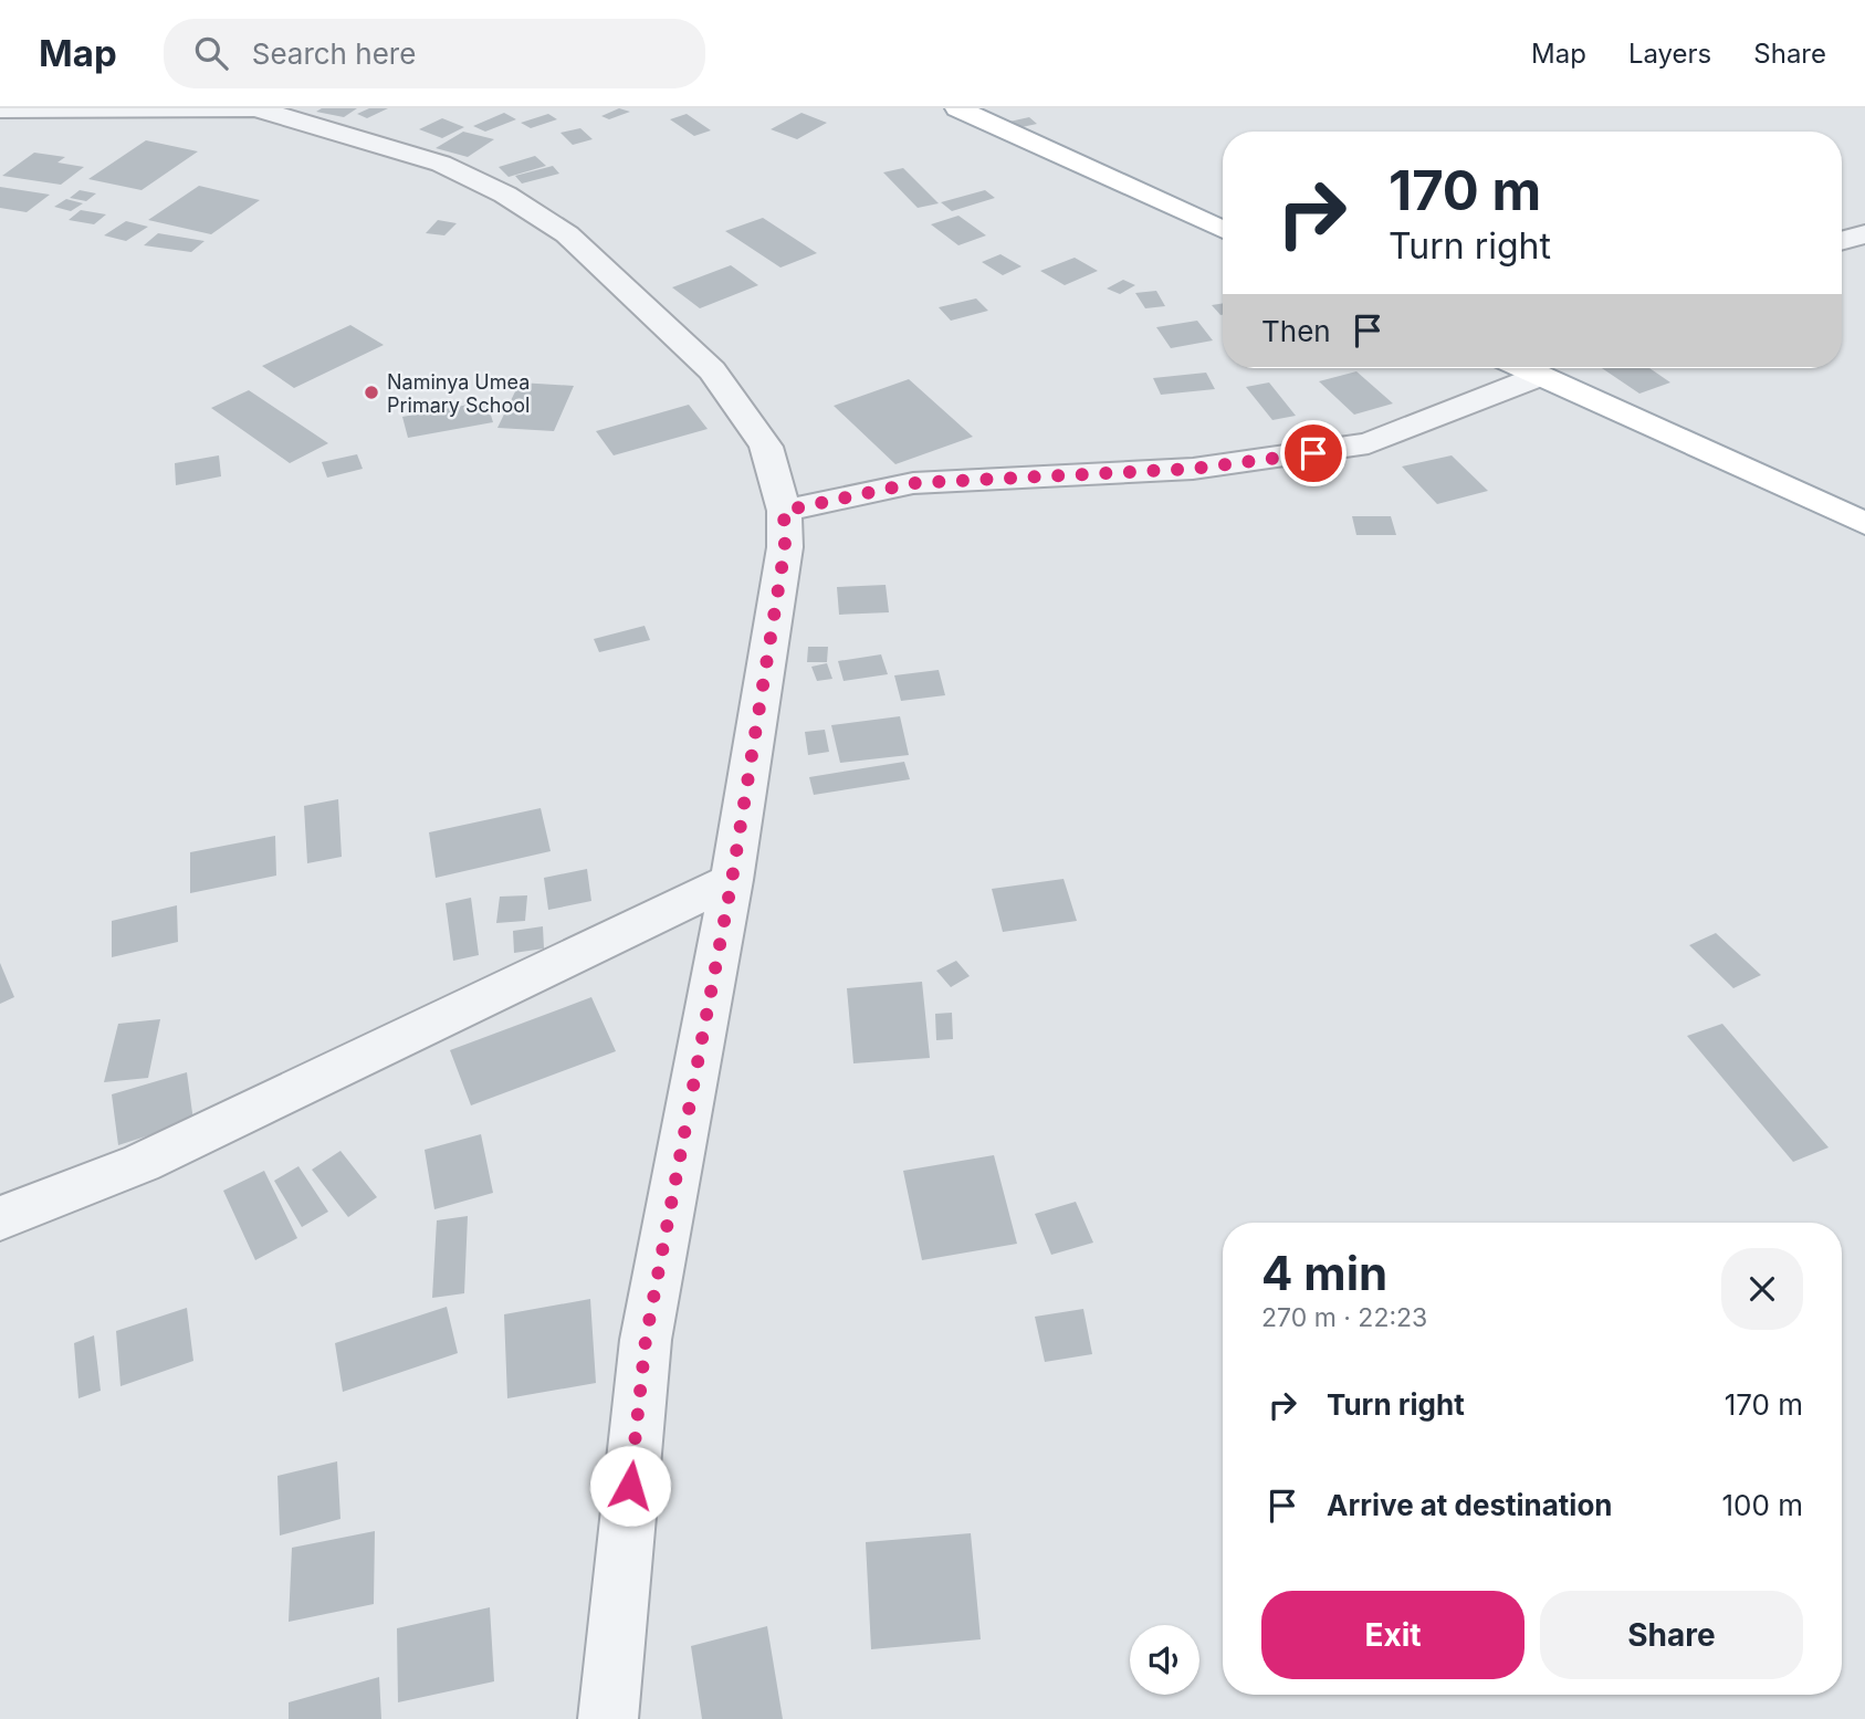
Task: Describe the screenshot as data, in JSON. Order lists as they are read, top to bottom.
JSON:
{
  "places": ["Naminya Umea Primary School"],
  "page": {
    "header": "Map",
    "search": "Search here",
    "nav": ["Map", "Layers", "Share"],
    "turn": ["170 m", "Turn right"],
    "then": "Then",
    "heading": ["4 min", "270 m · 22:23"],
    "list": [
      {
        "name": "Turn right",
        "value": "170 m"
      },
      {
        "name": "Arrive at destination",
        "value": "100 m"
      }
    ],
    "buttons": ["Exit", "Share"]
  }
}
